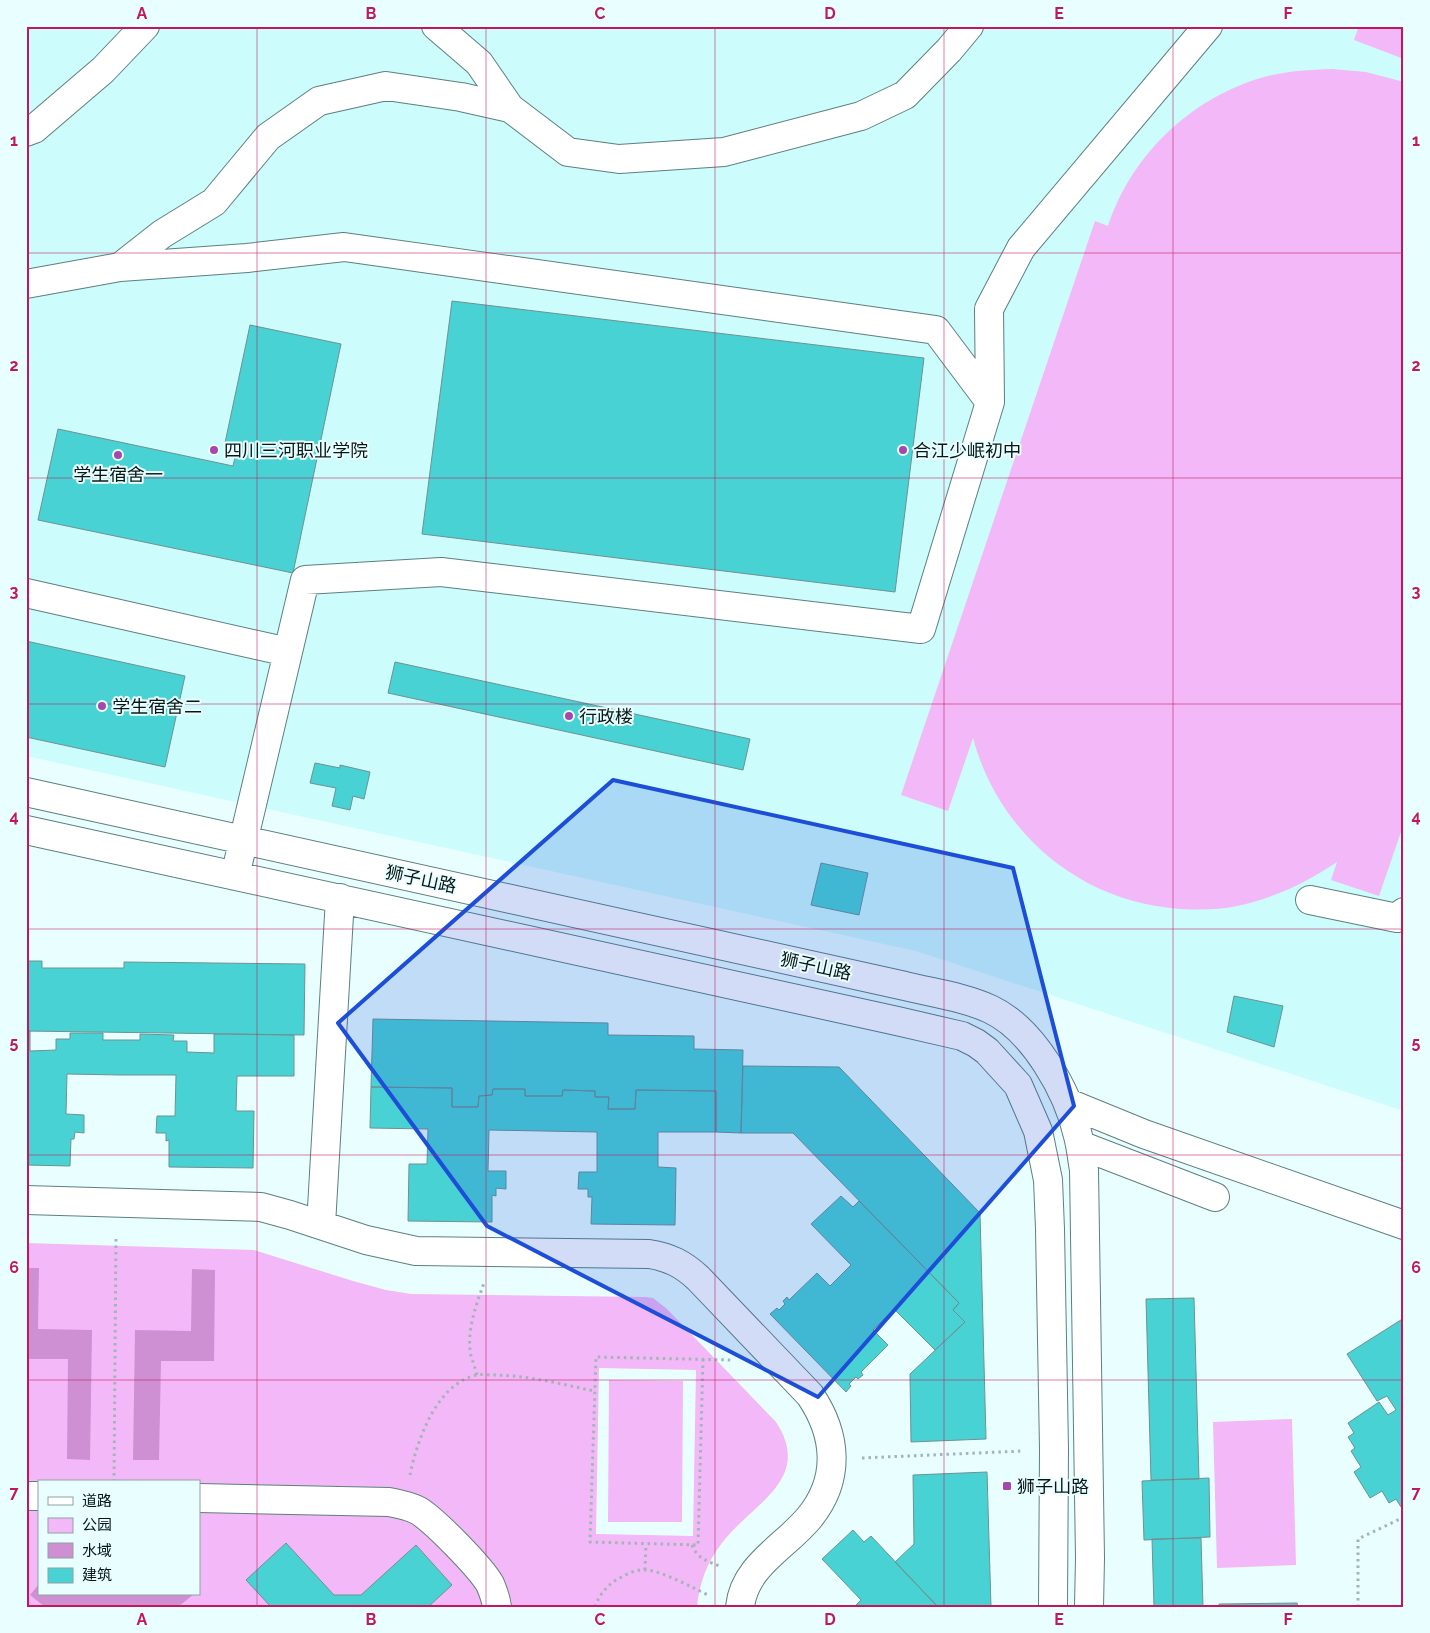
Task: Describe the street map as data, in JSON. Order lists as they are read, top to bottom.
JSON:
{
  "streets": {
    "street": ["狮子山路"]
  },
  "places": {
    "other": [
      "四川三河职业学院",
      "合江少岷初中",
      "学生宿舍一",
      "学生宿舍二",
      "行政楼"
    ],
    "transit": ["狮子山路"]
  },
  "legend": [
    "道路",
    "公园",
    "水域",
    "建筑"
  ],
  "grid": {
    "columns": [
      "A",
      "B",
      "C",
      "D",
      "E",
      "F"
    ],
    "rows": [
      "1",
      "2",
      "3",
      "4",
      "5",
      "6",
      "7"
    ]
  }
}
